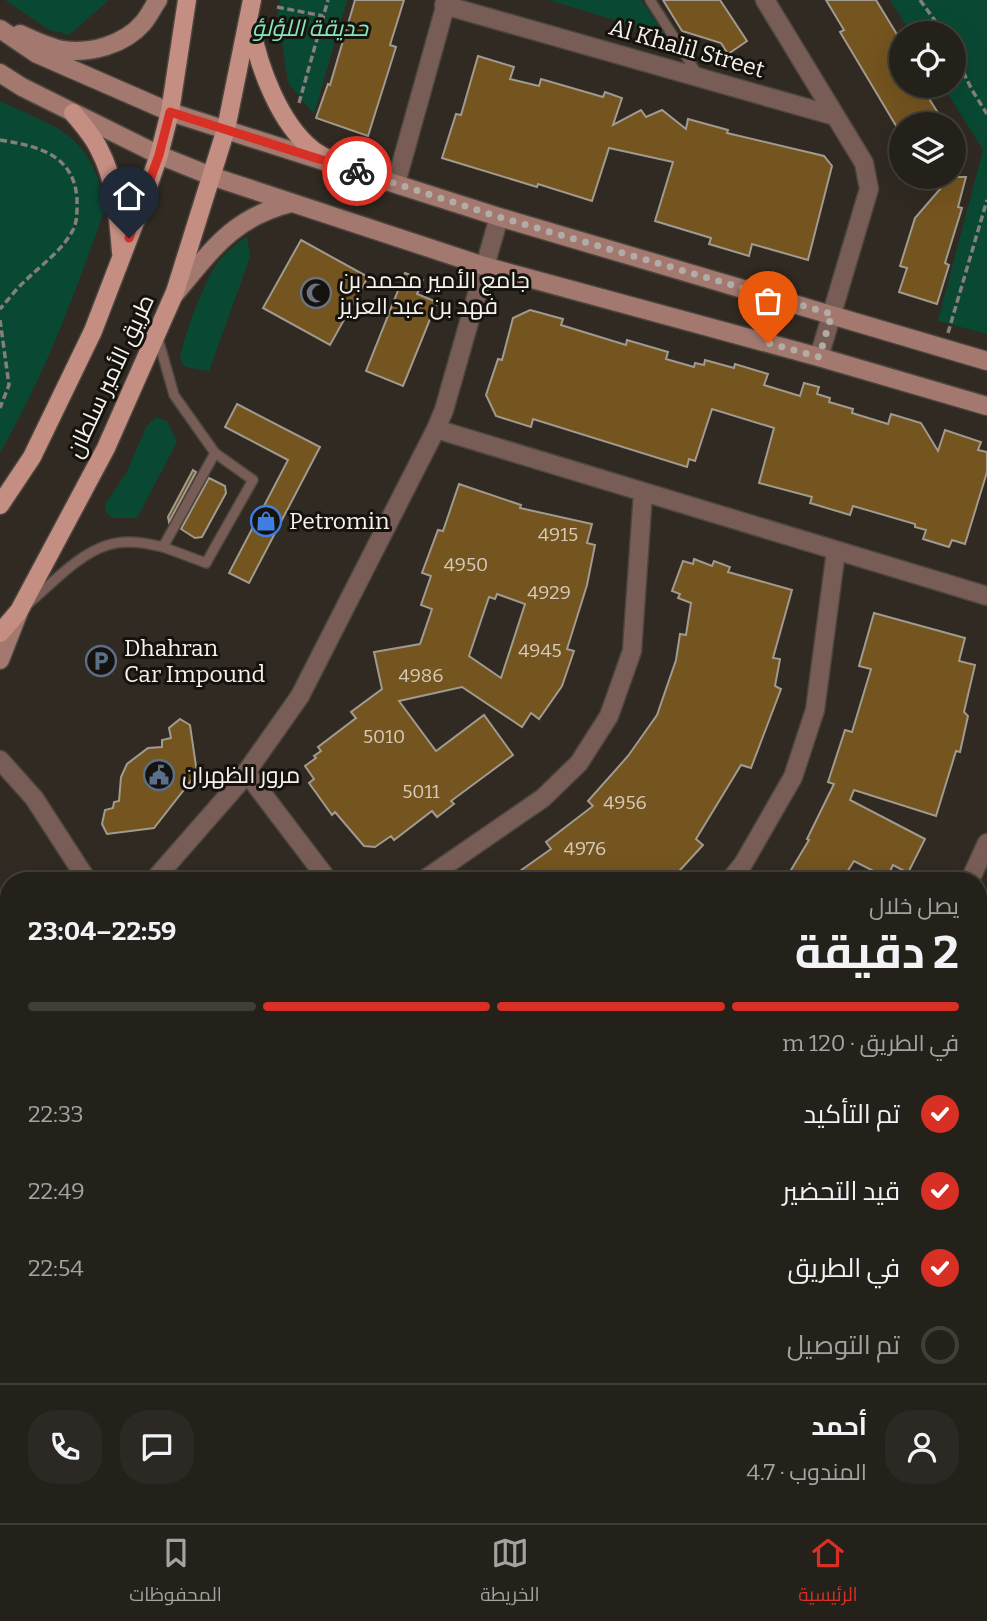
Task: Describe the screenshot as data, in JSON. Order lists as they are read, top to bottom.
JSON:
{
  "streets": {
    "main road": ["طريق الأمير سلطان"],
    "street": ["Al Khalil Street"]
  },
  "parks": ["حديقة اللؤلؤ"],
  "places": {
    "mosque": ["جامع الأمير محمد بن فهد بن عبد العزيز"],
    "shop": ["Petromin"],
    "parking": ["Dhahran Car Impound"],
    "public building": ["مرور الظهران"]
  },
  "house_numbers": [
    "4915",
    "4950",
    "4929",
    "4945",
    "4986",
    "5010",
    "5011",
    "4956",
    "4976"
  ],
  "page": {
    "heading": ["2 دقيقة", "يصل خلال", "22:59–23:04"],
    "panel": ["أحمد", "المندوب · 4.7"],
    "bar": "في الطريق · 120 m",
    "list": [
      ["تم التأكيد", "22:33"],
      ["قيد التحضير", "22:49"],
      ["في الطريق", "22:54"],
      "تم التوصيل"
    ],
    "tabs": ["الرئيسية", "الخريطة", "المحفوظات"]
  }
}
